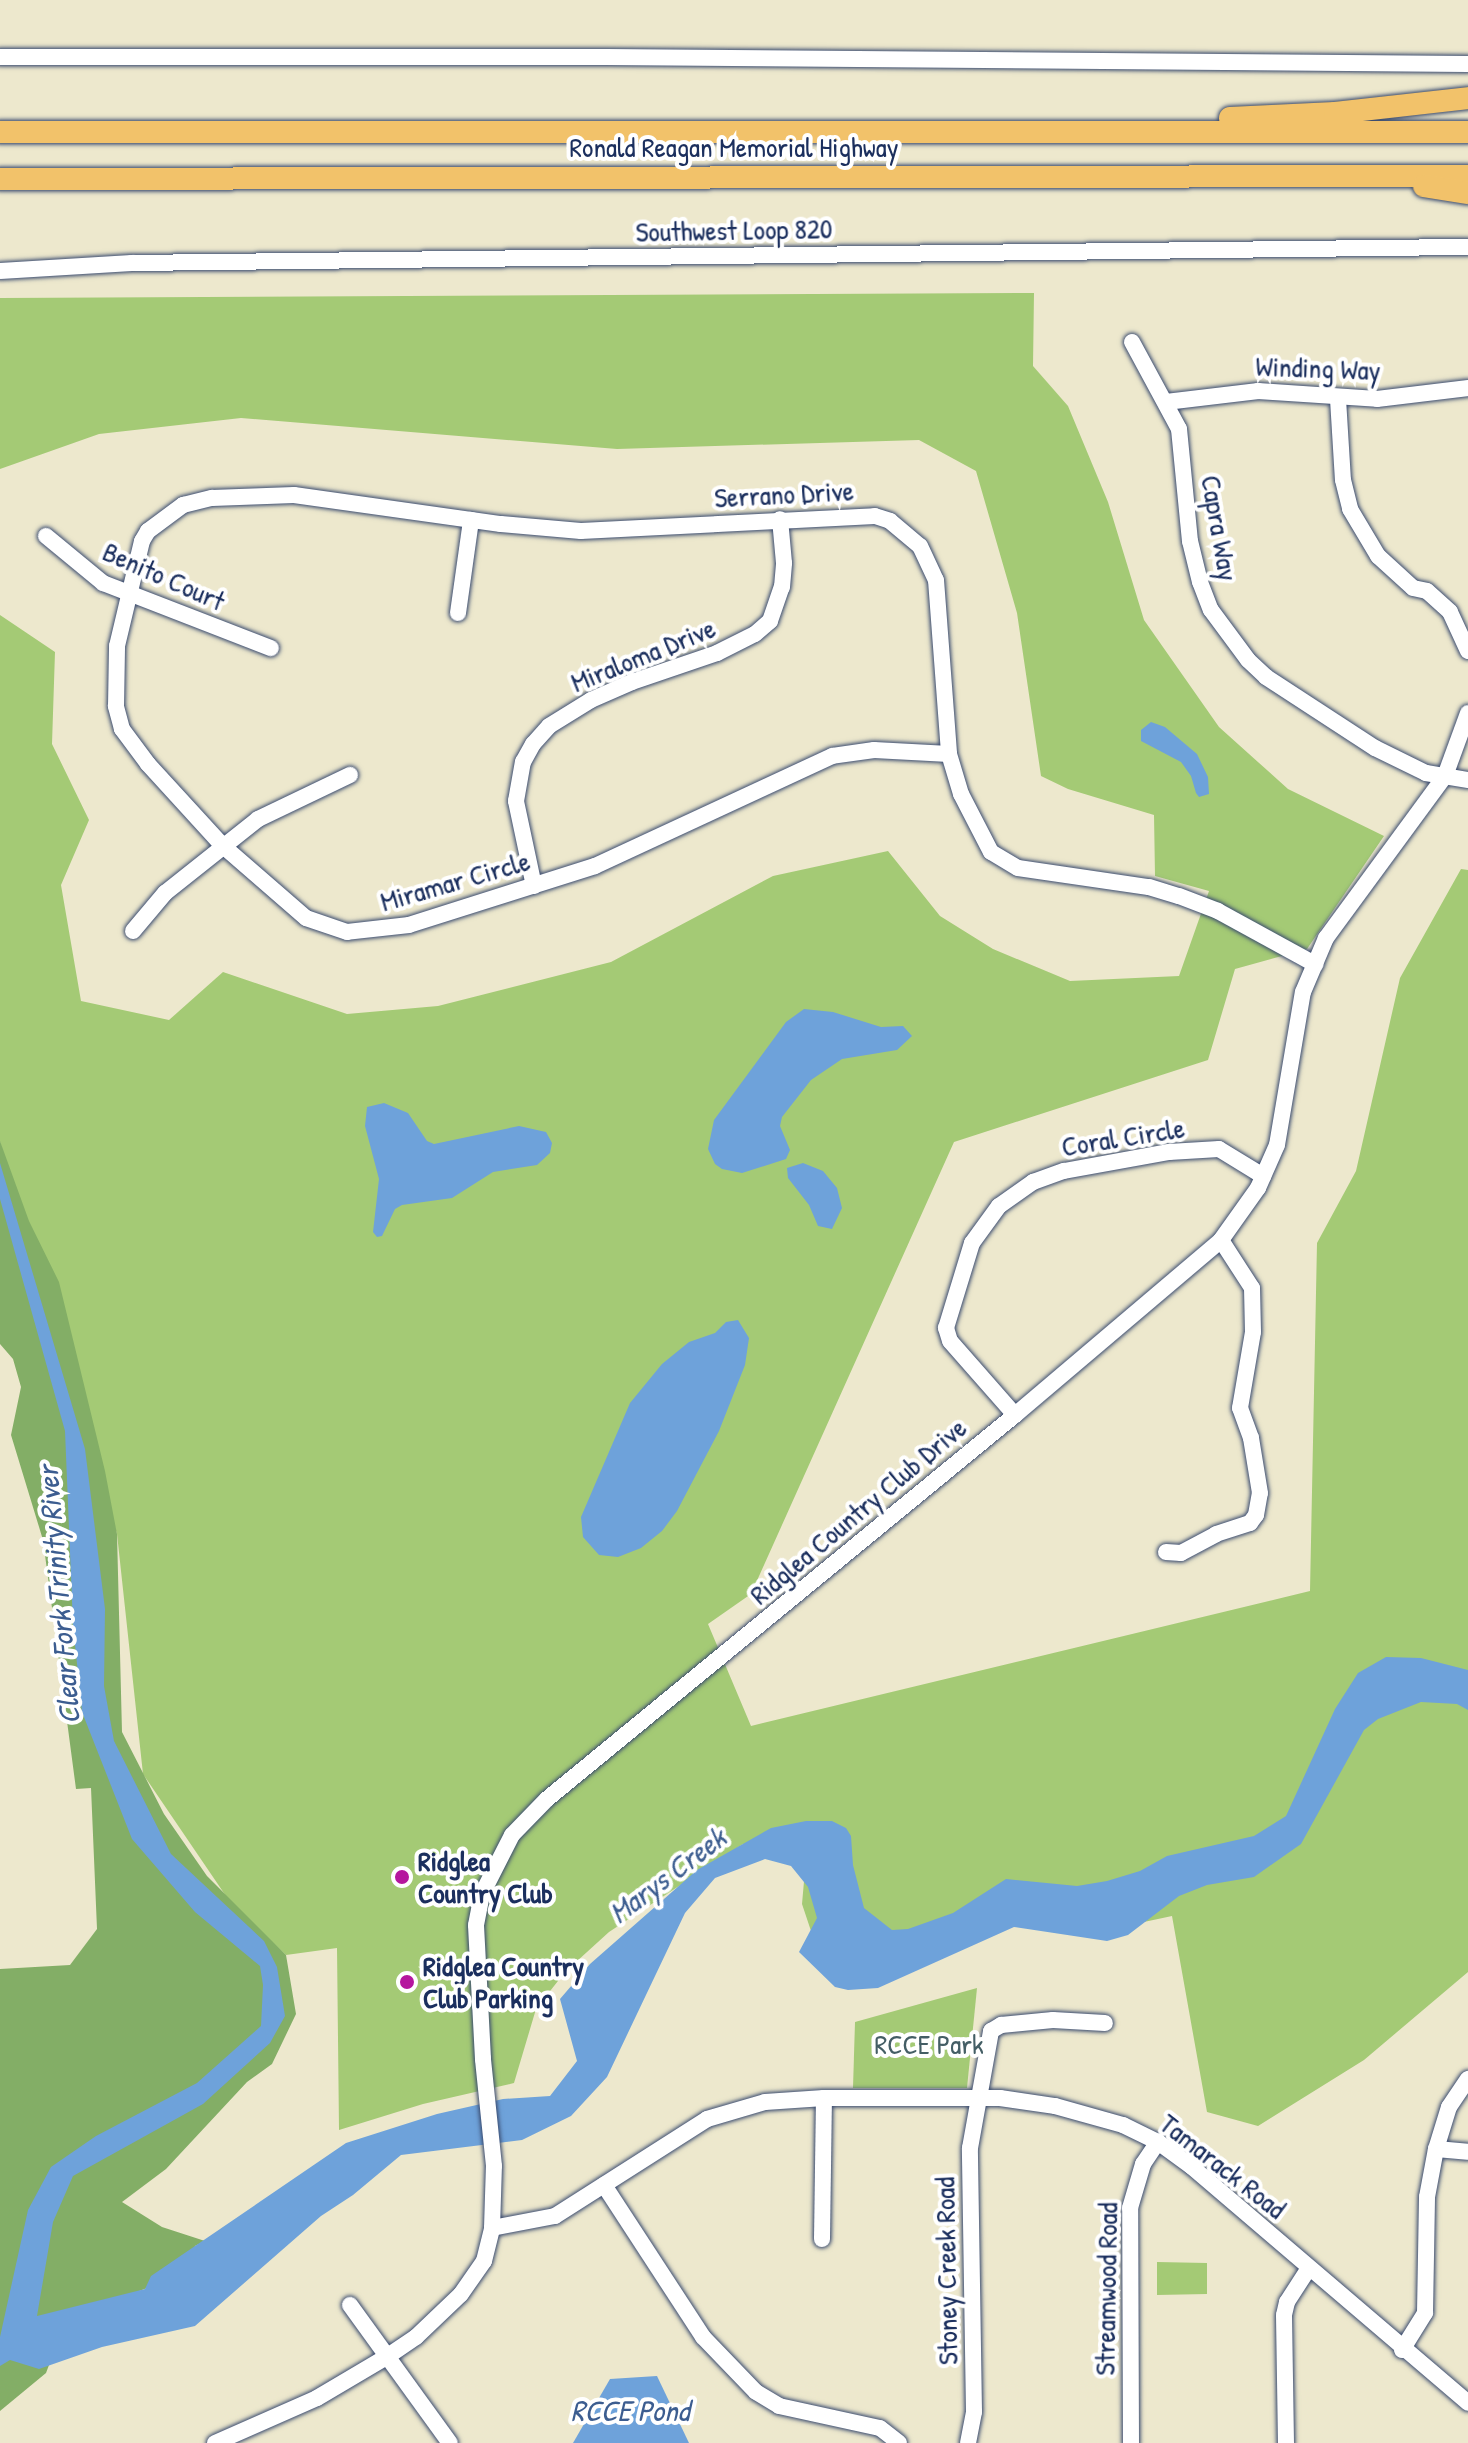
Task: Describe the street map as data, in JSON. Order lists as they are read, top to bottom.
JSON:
{
  "streets": {
    "highway": ["Ronald Reagan Memorial Highway"],
    "street": [
      "Southwest Loop 820",
      "Winding Way",
      "Serrano Drive",
      "Capra Way",
      "Benito Court",
      "Miraloma Drive",
      "Miramar Circle",
      "Coral Circle",
      "Ridglea Country Club Drive",
      "Tamarack Road",
      "Stoney Creek Road",
      "Streamwood Road"
    ]
  },
  "crossings": [
    ["Winding Way", "Capra Way"],
    ["Serrano Drive", "Benito Court"],
    ["Serrano Drive", "Miraloma Drive"],
    ["Serrano Drive", "Miramar Circle"],
    ["Serrano Drive", "Ridglea Country Club Drive"],
    ["Capra Way", "Ridglea Country Club Drive"],
    ["Benito Court", "Miramar Circle"],
    ["Miraloma Drive", "Miramar Circle"],
    ["Coral Circle", "Ridglea Country Club Drive"],
    ["Ridglea Country Club Drive", "Tamarack Road"],
    ["Tamarack Road", "Stoney Creek Road"],
    ["Tamarack Road", "Streamwood Road"]
  ],
  "water": ["Clear Fork Trinity River", "Marys Creek", "RCCE Pond"],
  "parks": ["RCCE Park"],
  "places": ["Ridglea Country Club", "Ridglea Country Club Parking"]
}
